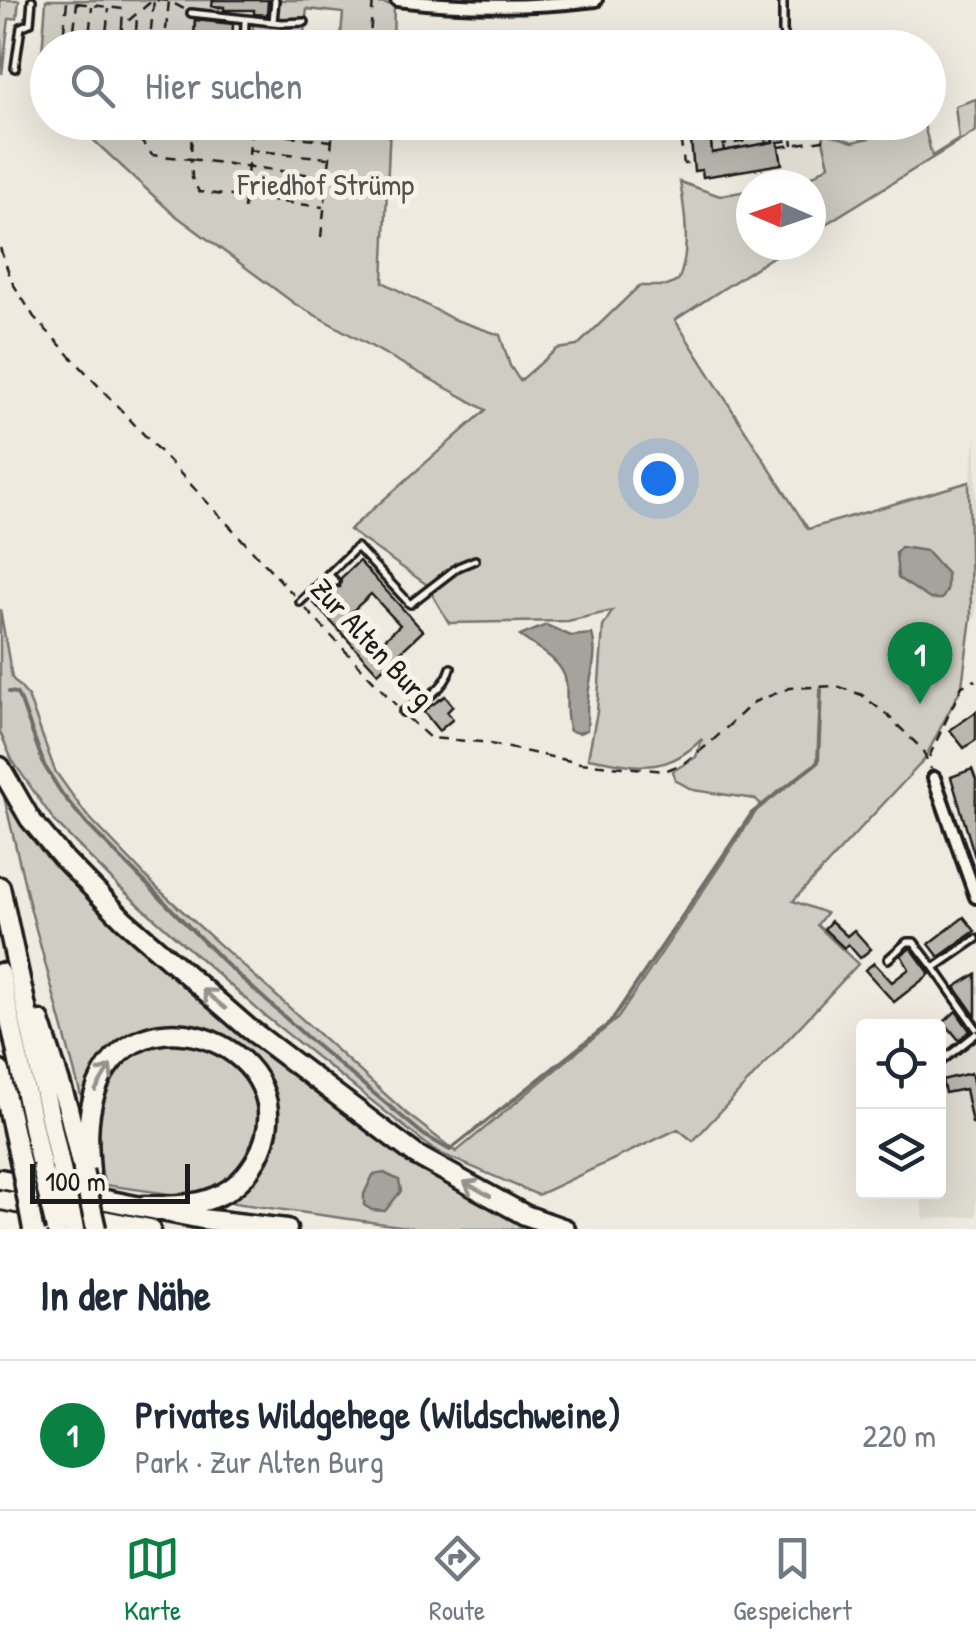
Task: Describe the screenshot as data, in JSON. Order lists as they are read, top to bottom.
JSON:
{
  "streets": {
    "path": ["Zur Alten Burg"]
  },
  "parks": ["Friedhof Strümp"],
  "scale_bar": "100 m",
  "north": "left",
  "page": {
    "search": "Hier suchen",
    "pins": "1",
    "scale": "100 m",
    "heading": "In der Nähe",
    "list": [
      {
        "mark": "1",
        "name": "Privates Wildgehege (Wildschweine)",
        "note": "Park · Zur Alten Burg",
        "value": "220 m"
      }
    ],
    "nav": ["Karte", "Route", "Gespeichert"]
  }
}
